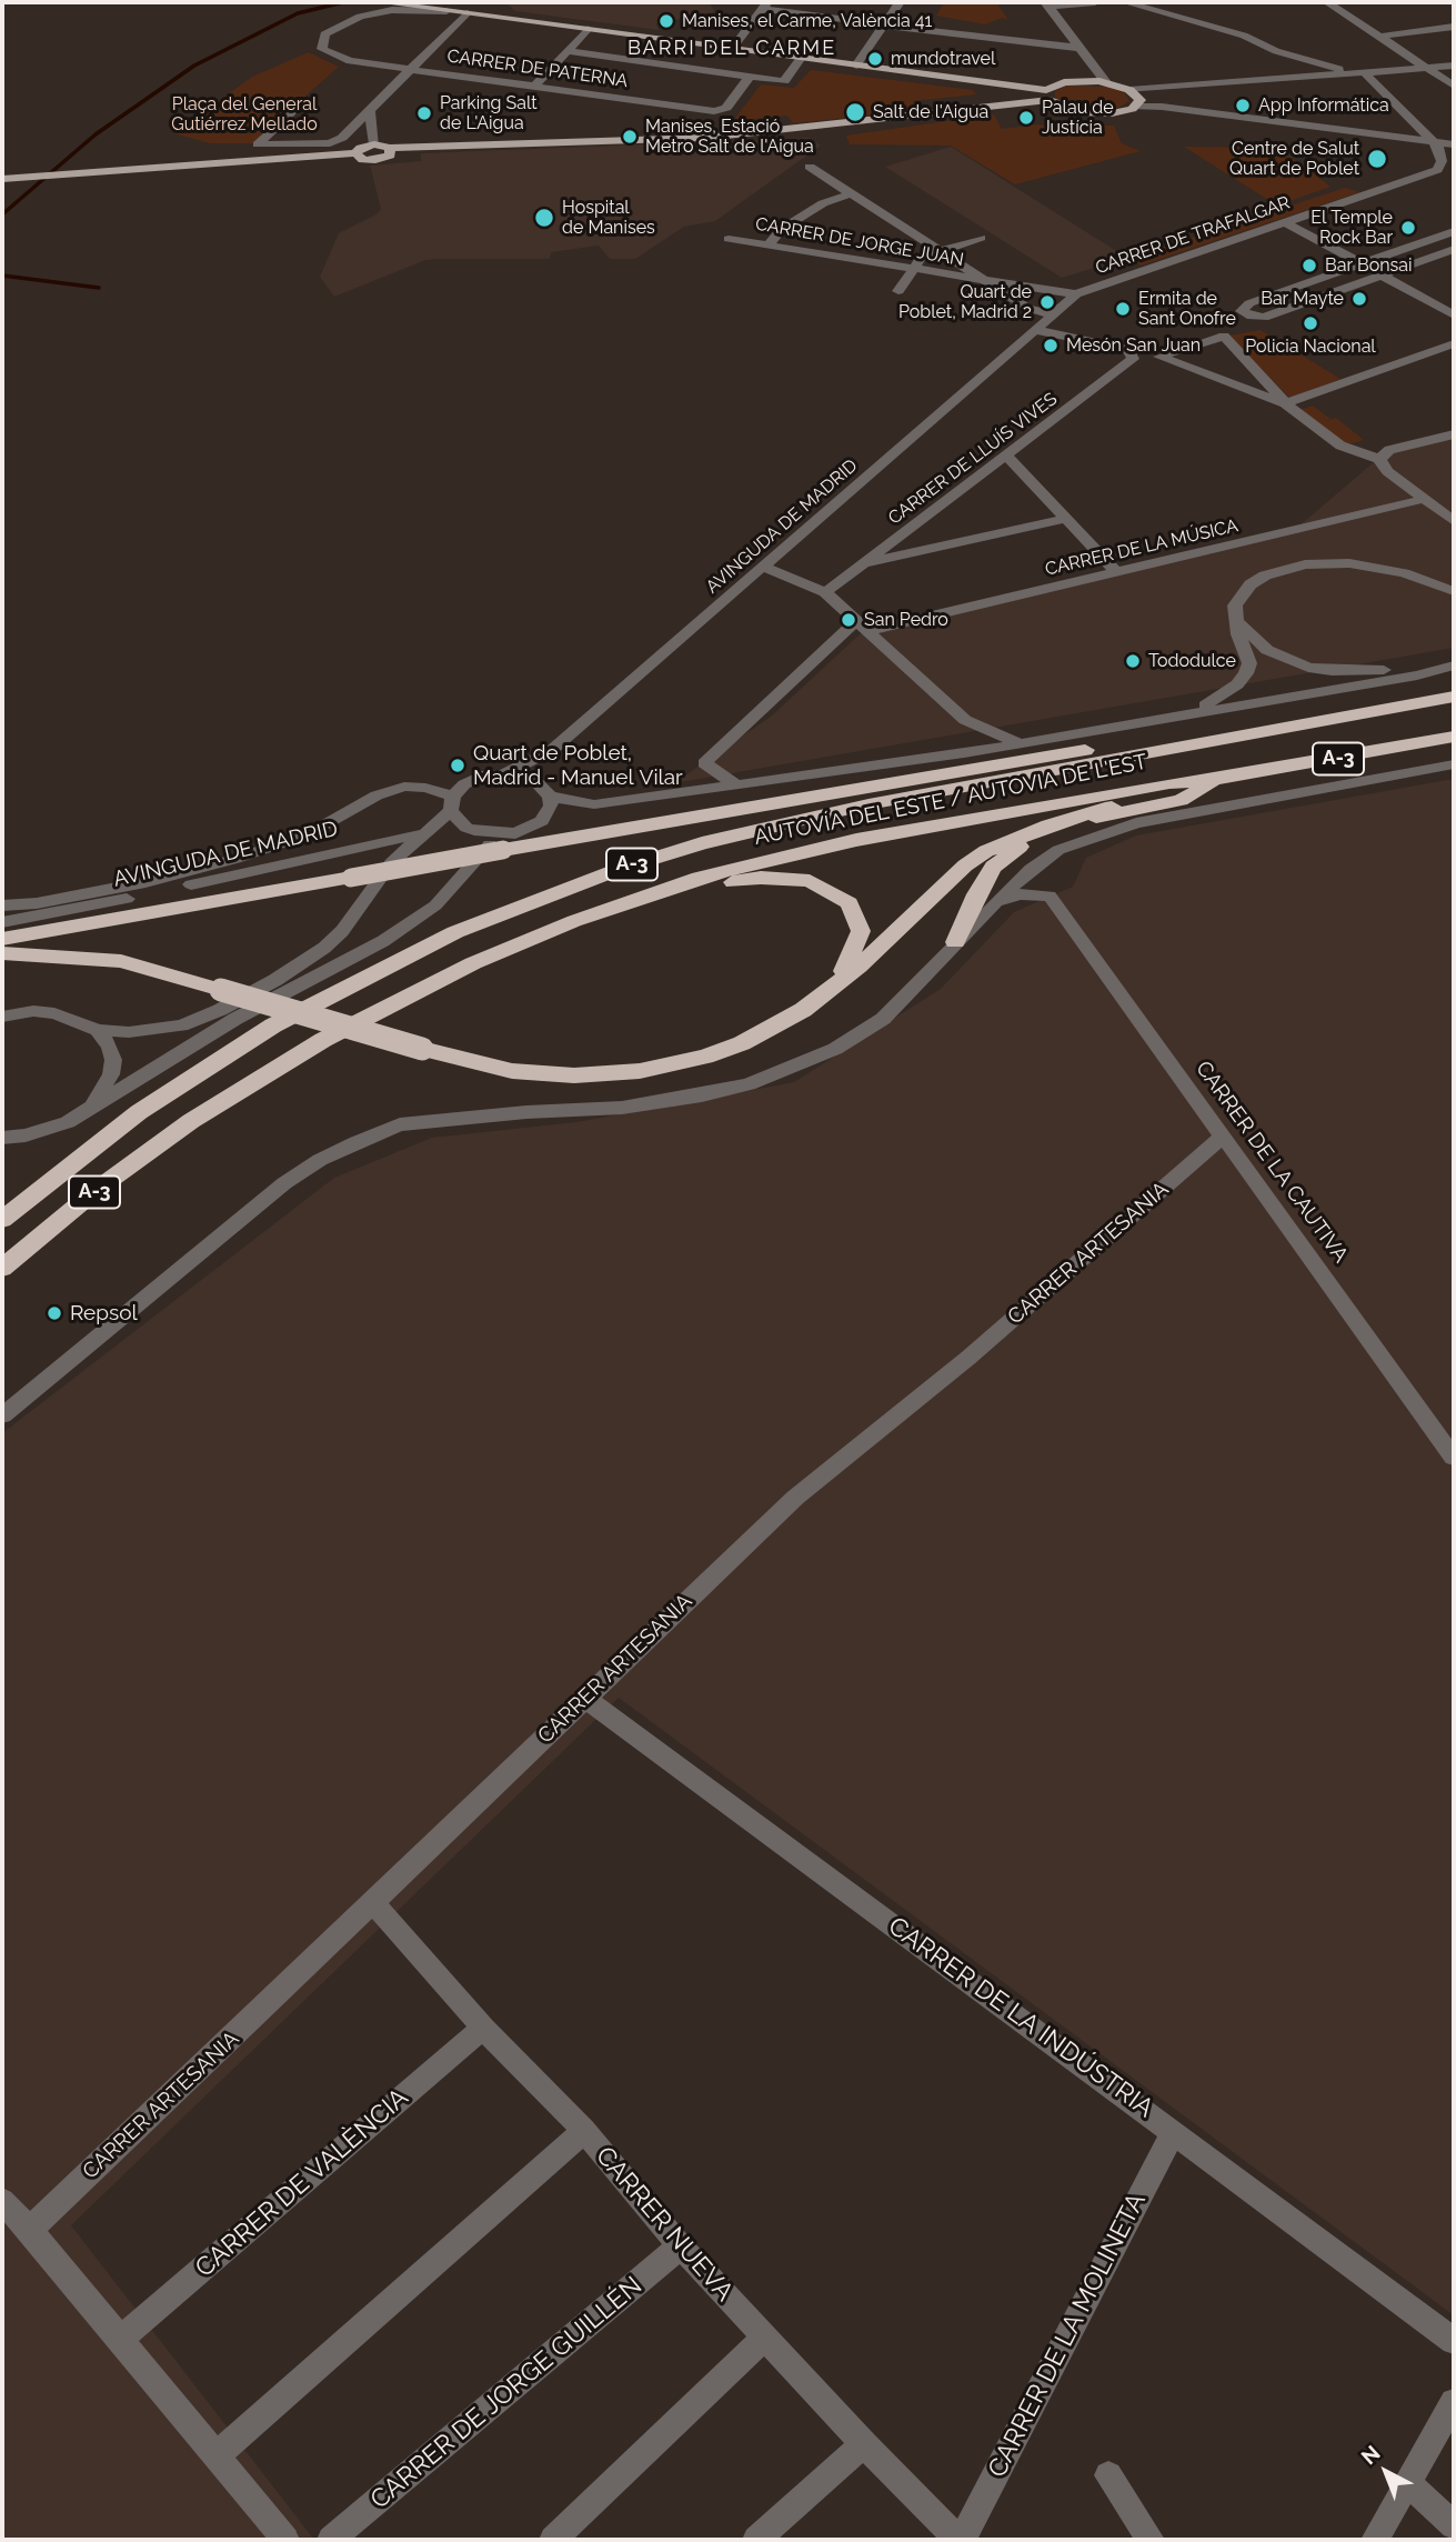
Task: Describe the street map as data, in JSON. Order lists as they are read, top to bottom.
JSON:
{
  "streets": {
    "highway": ["A-3", "AUTOVÍA DEL ESTE / AUTOVIA DE L'EST"],
    "street": [
      "CARRER DE PATERNA",
      "CARRER DE TRAFALGAR",
      "CARRER DE JORGE JUAN",
      "CARRER DE LLUÍS VIVES",
      "AVINGUDA DE MADRID",
      "CARRER DE LA MÚSICA",
      "CARRER DE LA CAUTIVA",
      "CARRER ARTESANIA",
      "CARRER DE LA INDÚSTRIA",
      "CARRER DE VALÈNCIA",
      "CARRER NUEVA",
      "CARRER DE LA MOLINETA",
      "CARRER DE JORGE GUILLÉN"
    ]
  },
  "crossings": [
    ["CARRER DE TRAFALGAR", "CARRER DE JORGE JUAN"],
    ["CARRER DE TRAFALGAR", "CARRER DE LLUÍS VIVES"],
    ["CARRER DE TRAFALGAR", "AVINGUDA DE MADRID"],
    ["CARRER DE LLUÍS VIVES", "AVINGUDA DE MADRID"],
    ["CARRER DE LA CAUTIVA", "CARRER ARTESANIA"],
    ["CARRER ARTESANIA", "CARRER DE LA INDÚSTRIA"],
    ["CARRER ARTESANIA", "CARRER NUEVA"],
    ["CARRER DE LA INDÚSTRIA", "CARRER DE LA MOLINETA"],
    ["CARRER DE VALÈNCIA", "CARRER NUEVA"],
    ["CARRER NUEVA", "CARRER DE LA MOLINETA"],
    ["CARRER NUEVA", "CARRER DE JORGE GUILLÉN"]
  ],
  "districts": ["BARRI DEL CARME"],
  "parks": ["Plaça del General Gutiérrez Mellado"],
  "places": [
    "Manises, el Carme, València 41",
    "mundotravel",
    "App Informática",
    "Salt de l'Aigua",
    "Parking Salt de L'Aigua",
    "Palau de Justícia",
    "Manises, Estació Metro Salt de l'Aigua",
    "Centre de Salut Quart de Poblet",
    "Hospital de Manises",
    "El Temple Rock Bar",
    "Bar Bonsai",
    "Bar Mayte",
    "Quart de Poblet, Madrid 2",
    "Ermita de Sant Onofre",
    "Policia Nacional",
    "Mesón San Juan",
    "San Pedro",
    "Tododulce",
    "Quart de Poblet, Madrid - Manuel Vilar",
    "Repsol"
  ],
  "north": "top left"
}
